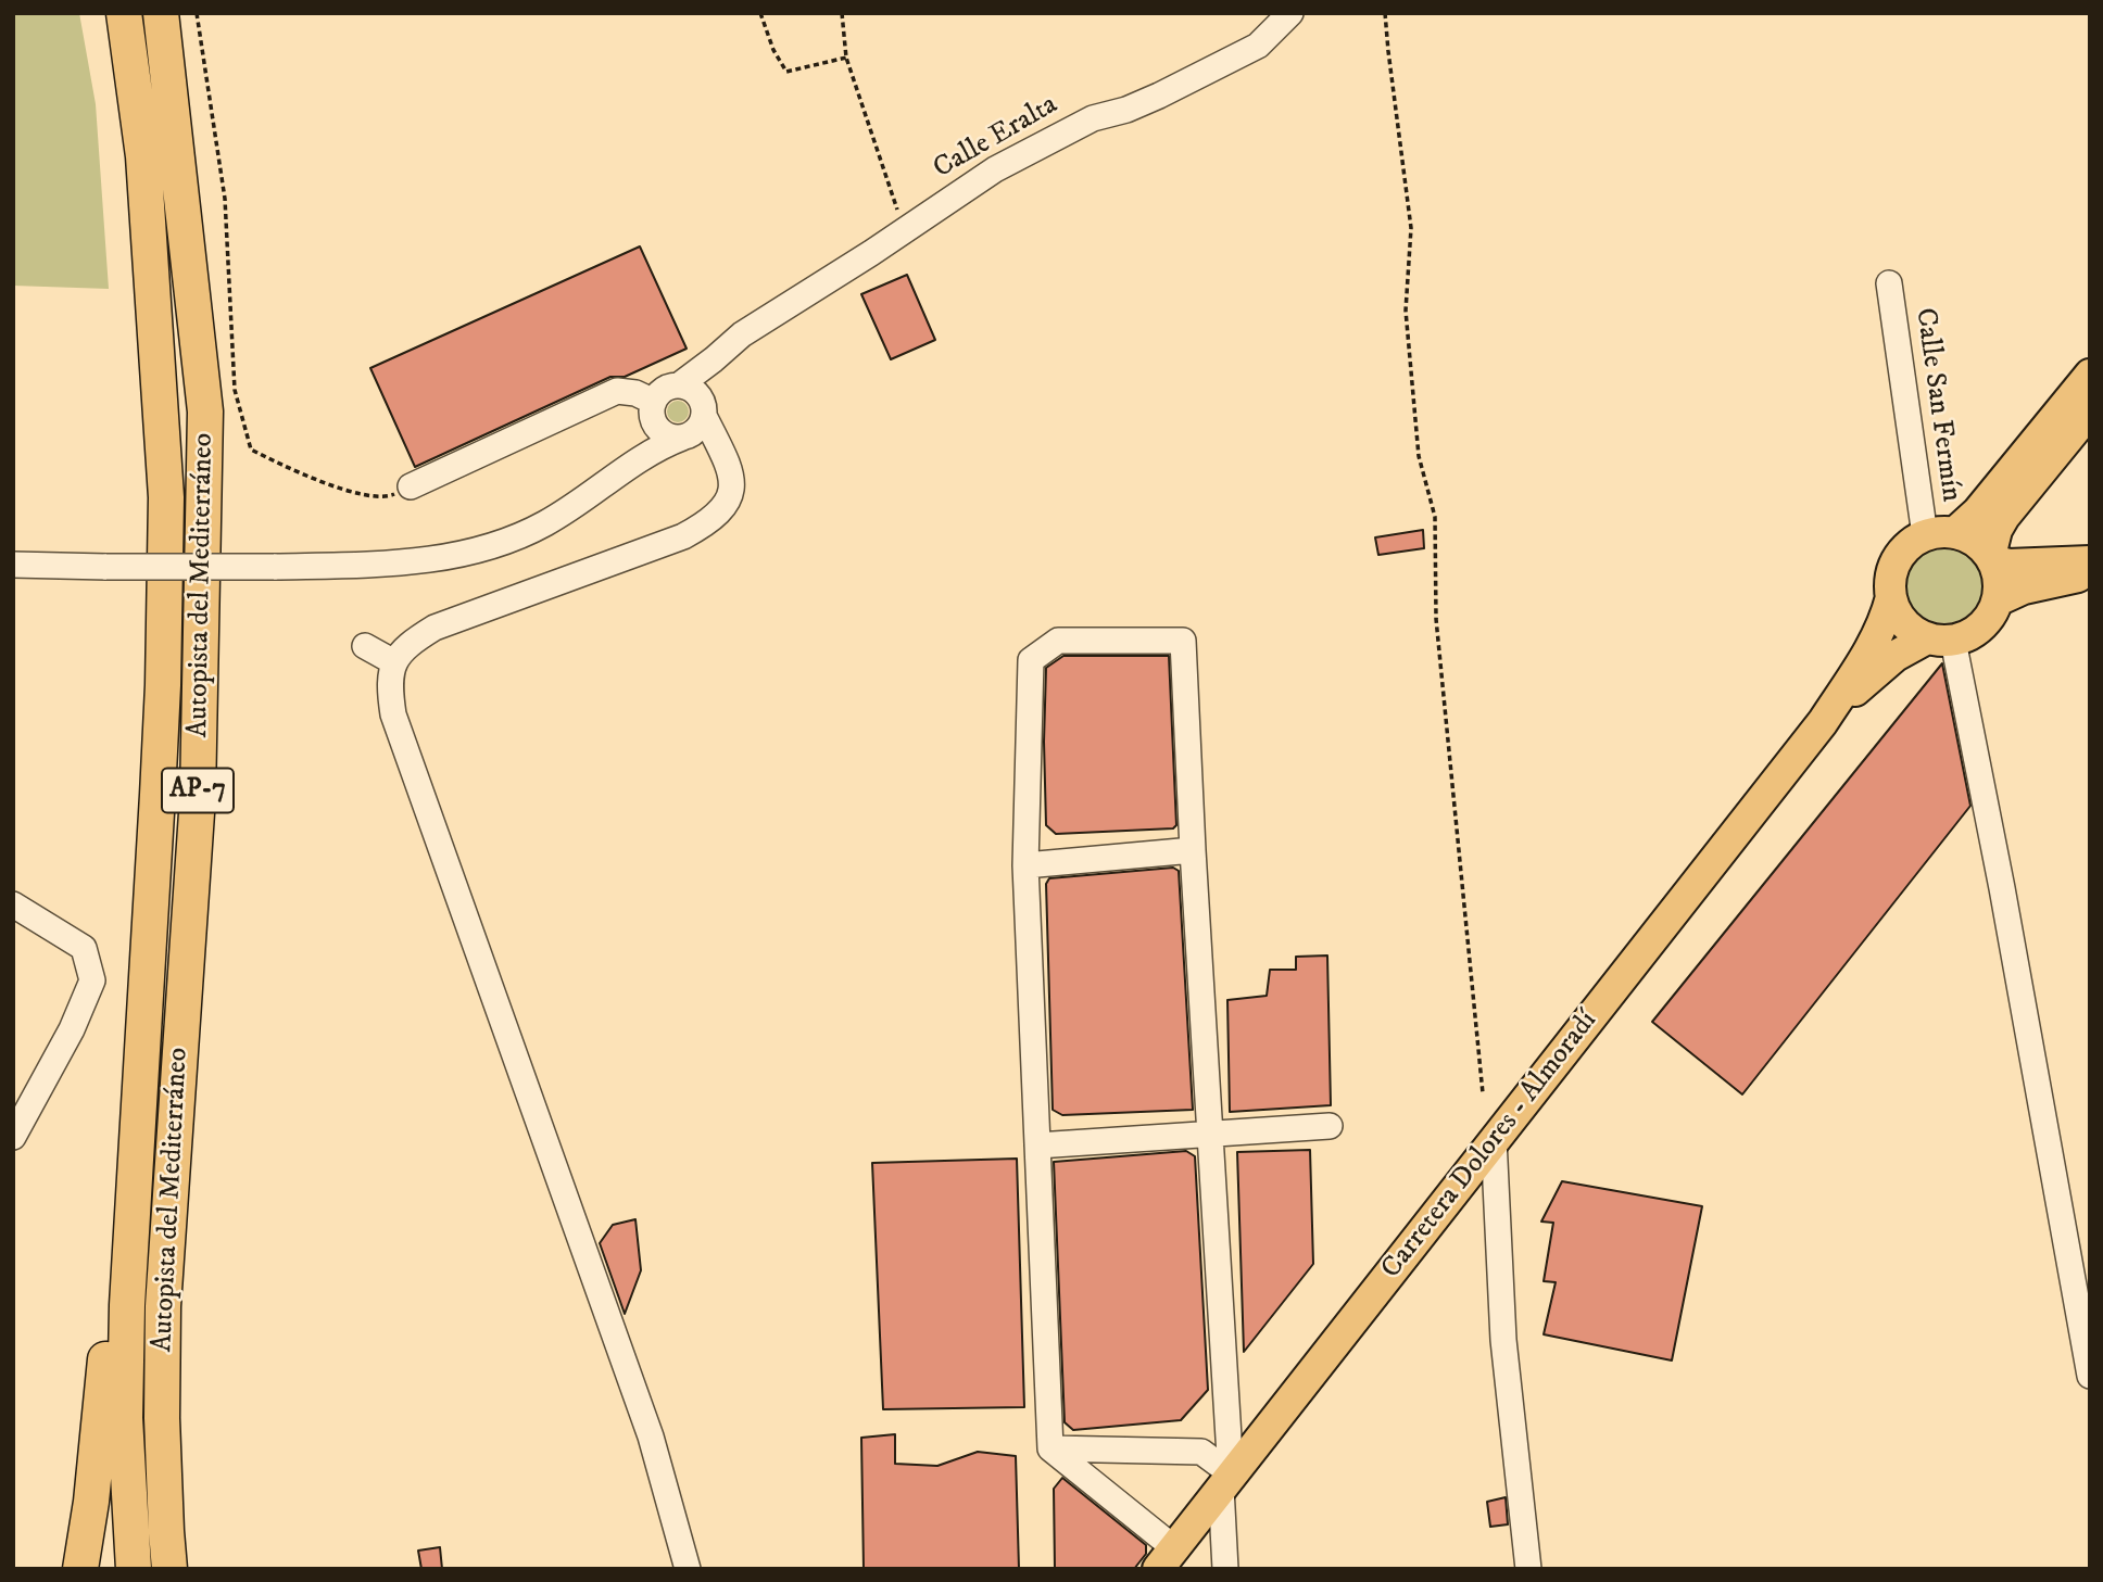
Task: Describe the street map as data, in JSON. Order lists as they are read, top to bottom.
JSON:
{
  "streets": {
    "highway": ["Autopista del Mediterráneo", "AP-7"],
    "main road": ["Carretera Dolores - Almoradí"],
    "street": ["Calle Eralta", "Calle San Fermín"]
  }
}
